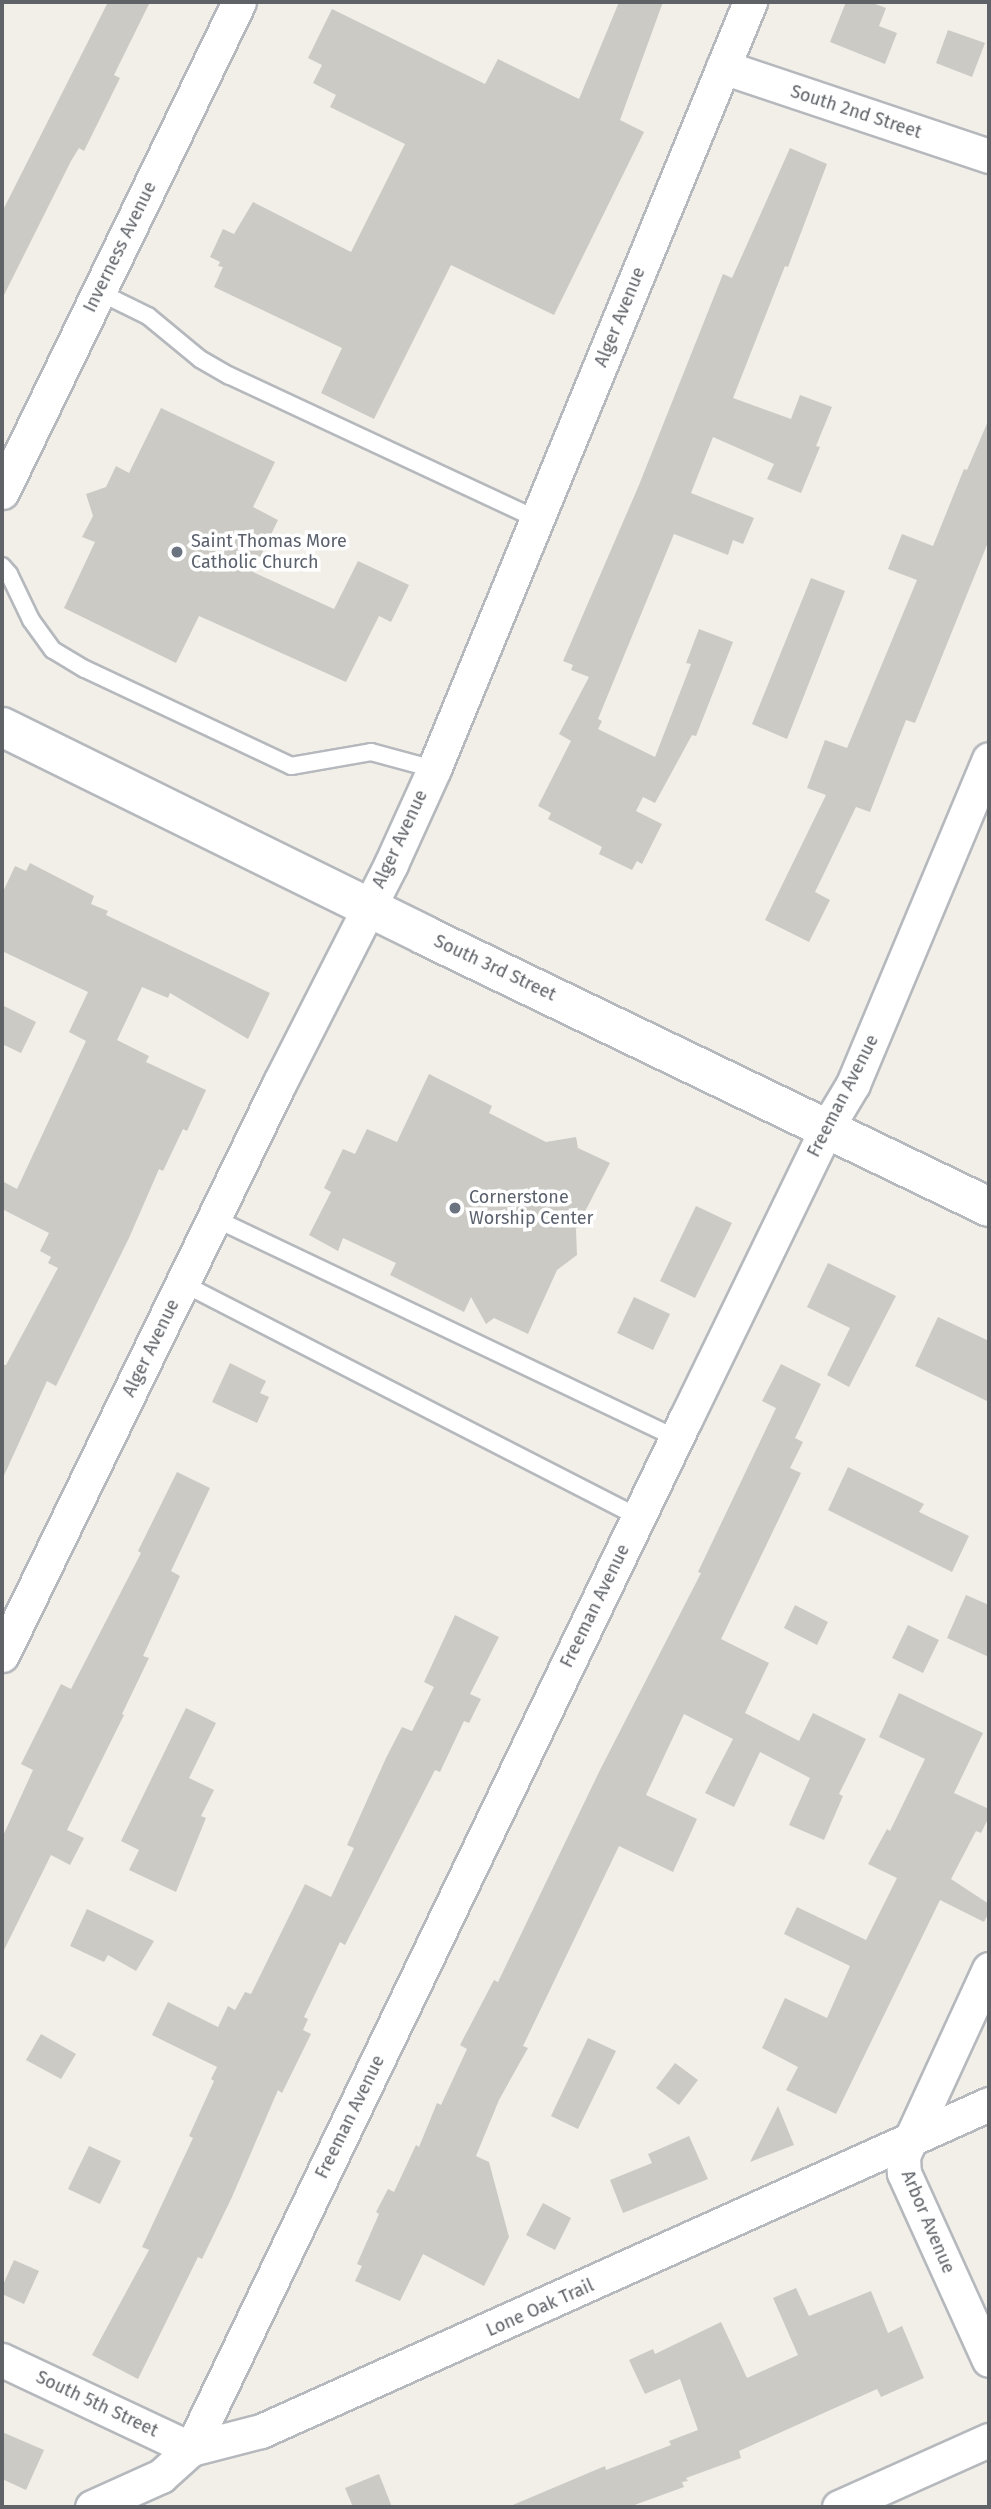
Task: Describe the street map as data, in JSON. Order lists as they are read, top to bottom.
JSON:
{
  "streets": {
    "street": [
      "South 2nd Street",
      "Inverness Avenue",
      "Alger Avenue",
      "South 3rd Street",
      "Freeman Avenue",
      "Arbor Avenue",
      "Lone Oak Trail",
      "South 5th Street"
    ]
  },
  "crossings": [
    ["South 2nd Street", "Alger Avenue"],
    ["Alger Avenue", "South 3rd Street"],
    ["South 3rd Street", "Freeman Avenue"],
    ["Freeman Avenue", "Lone Oak Trail"],
    ["Freeman Avenue", "South 5th Street"],
    ["Arbor Avenue", "Lone Oak Trail"],
    ["Lone Oak Trail", "South 5th Street"]
  ],
  "places": ["Saint Thomas More Catholic Church", "Cornerstone Worship Center"]
}
